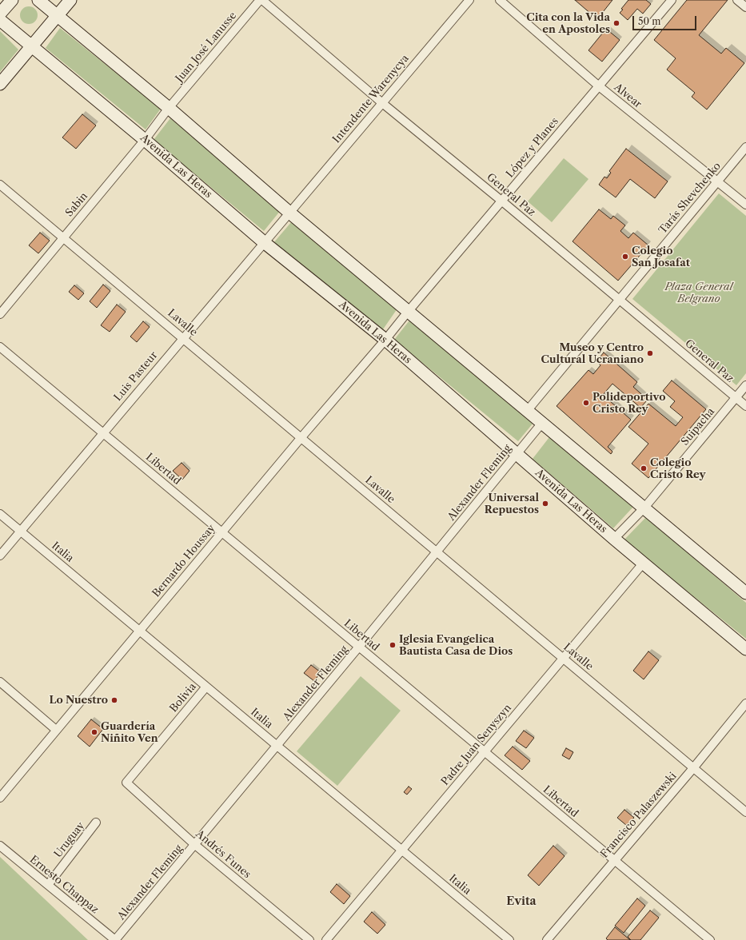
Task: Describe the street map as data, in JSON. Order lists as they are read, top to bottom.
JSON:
{
  "streets": {
    "main road": ["Avenida Las Heras"],
    "street": [
      "Juan José Lanusse",
      "Alvear",
      "Intendente Warenycya",
      "López y Planes",
      "General Paz",
      "Tarás Shevchenko",
      "Sabin",
      "Lavalle",
      "Luis Pasteur",
      "Suipacha",
      "Libertad",
      "Alexander Fleming",
      "Italia",
      "Bernardo Houssay",
      "Bolivia",
      "Padre Juan Senyszyn",
      "Francisco Palaszewski",
      "Uruguay",
      "Andrés Funes",
      "Ernesto Chappaz"
    ]
  },
  "crossings": [
    ["Juan José Lanusse", "General Paz"],
    ["Juan José Lanusse", "Sabin"],
    ["Alvear", "López y Planes"],
    ["Alvear", "Tarás Shevchenko"],
    ["Intendente Warenycya", "General Paz"],
    ["Intendente Warenycya", "Luis Pasteur"],
    ["López y Planes", "Avenida Las Heras"],
    ["López y Planes", "General Paz"],
    ["López y Planes", "Bernardo Houssay"],
    ["Avenida Las Heras", "Sabin"],
    ["Avenida Las Heras", "Luis Pasteur"],
    ["Avenida Las Heras", "Suipacha"],
    ["Avenida Las Heras", "Alexander Fleming"],
    ["Avenida Las Heras", "Bernardo Houssay"],
    ["Avenida Las Heras", "Padre Juan Senyszyn"],
    ["General Paz", "Tarás Shevchenko"],
    ["General Paz", "Suipacha"],
    ["Sabin", "Lavalle"],
    ["Lavalle", "Luis Pasteur"],
    ["Lavalle", "Alexander Fleming"],
    ["Lavalle", "Bernardo Houssay"],
    ["Lavalle", "Padre Juan Senyszyn"],
    ["Lavalle", "Francisco Palaszewski"],
    ["Luis Pasteur", "Libertad"],
    ["Luis Pasteur", "Italia"],
    ["Libertad", "Alexander Fleming"],
    ["Libertad", "Bernardo Houssay"],
    ["Libertad", "Padre Juan Senyszyn"],
    ["Libertad", "Francisco Palaszewski"],
    ["Alexander Fleming", "Italia"],
    ["Alexander Fleming", "Andrés Funes"],
    ["Alexander Fleming", "Ernesto Chappaz"],
    ["Italia", "Bernardo Houssay"],
    ["Italia", "Bolivia"],
    ["Italia", "Padre Juan Senyszyn"],
    ["Bolivia", "Andrés Funes"],
    ["Uruguay", "Ernesto Chappaz"]
  ],
  "districts": ["Evita"],
  "parks": ["Plaza General Belgrano"],
  "places": [
    "Cita con la Vida en Apostoles",
    "Colegio San Josafat",
    "Museo y Centro Cultural Ucraniano",
    "Polideportivo Cristo Rey",
    "Colegio Cristo Rey",
    "Universal Repuestos",
    "Iglesia Evangelica Bautista Casa de Dios",
    "Lo Nuestro",
    "Guardería Niñito Ven"
  ],
  "scale_bar": "50 m"
}
